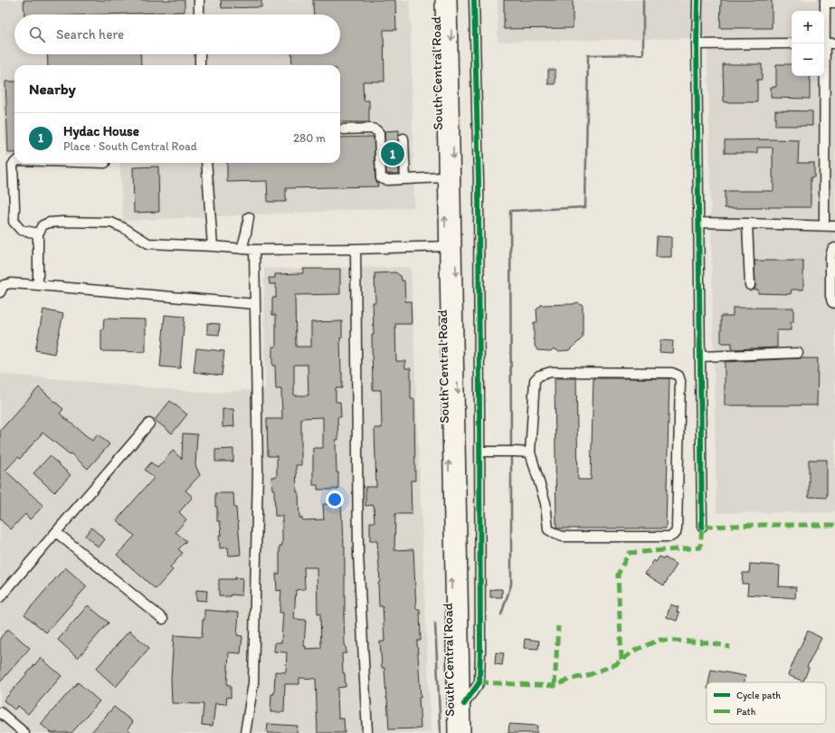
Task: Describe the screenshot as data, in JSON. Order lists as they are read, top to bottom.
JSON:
{
  "streets": {
    "main road": ["South Central Road"]
  },
  "legend": ["Cycle path", "Path"],
  "page": {
    "map_buttons": ["+", "−"],
    "search": "Search here",
    "heading": "Nearby",
    "list": [
      {
        "mark": "1",
        "name": "Hydac House",
        "note": "Place · South Central Road",
        "value": "280 m"
      }
    ],
    "pins": "1"
  }
}
